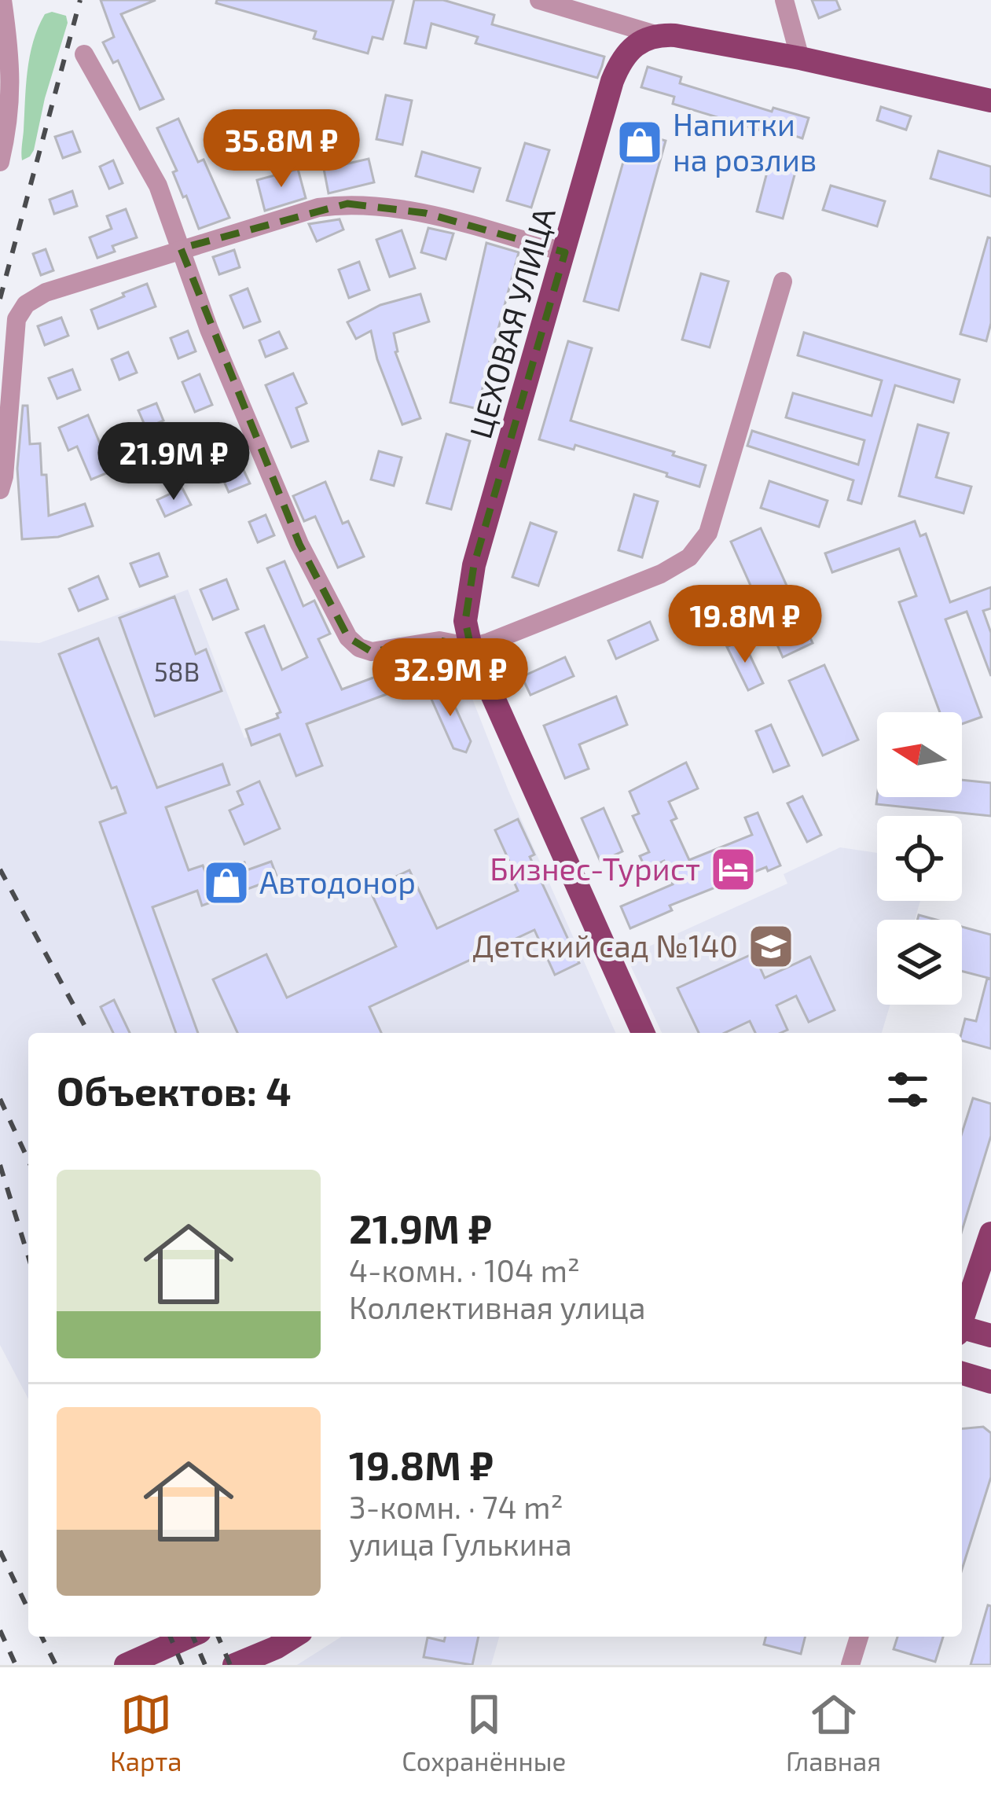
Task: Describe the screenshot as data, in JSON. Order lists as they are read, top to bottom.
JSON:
{
  "streets": {
    "main road": ["ЦЕХОВАЯ УЛИЦА"]
  },
  "places": {
    "shop": ["Напитки на розлив", "Автодонор"],
    "hotel": ["Бизнес-Турист"],
    "school or university": ["Детский сад №140"]
  },
  "house_numbers": ["58В"],
  "north": "left",
  "page": {
    "price": [
      "35.8M ₽",
      "21.9M ₽",
      "19.8M ₽",
      "32.9M ₽"
    ],
    "heading": "Объектов: 4",
    "list": [
      {
        "name": "21.9M ₽",
        "note": "4-комн. · 104 m² · Коллективная улица"
      },
      {
        "name": "19.8M ₽",
        "note": "3-комн. · 74 m² · улица Гулькина"
      }
    ],
    "tabs": ["Карта", "Сохранённые", "Главная"]
  }
}
